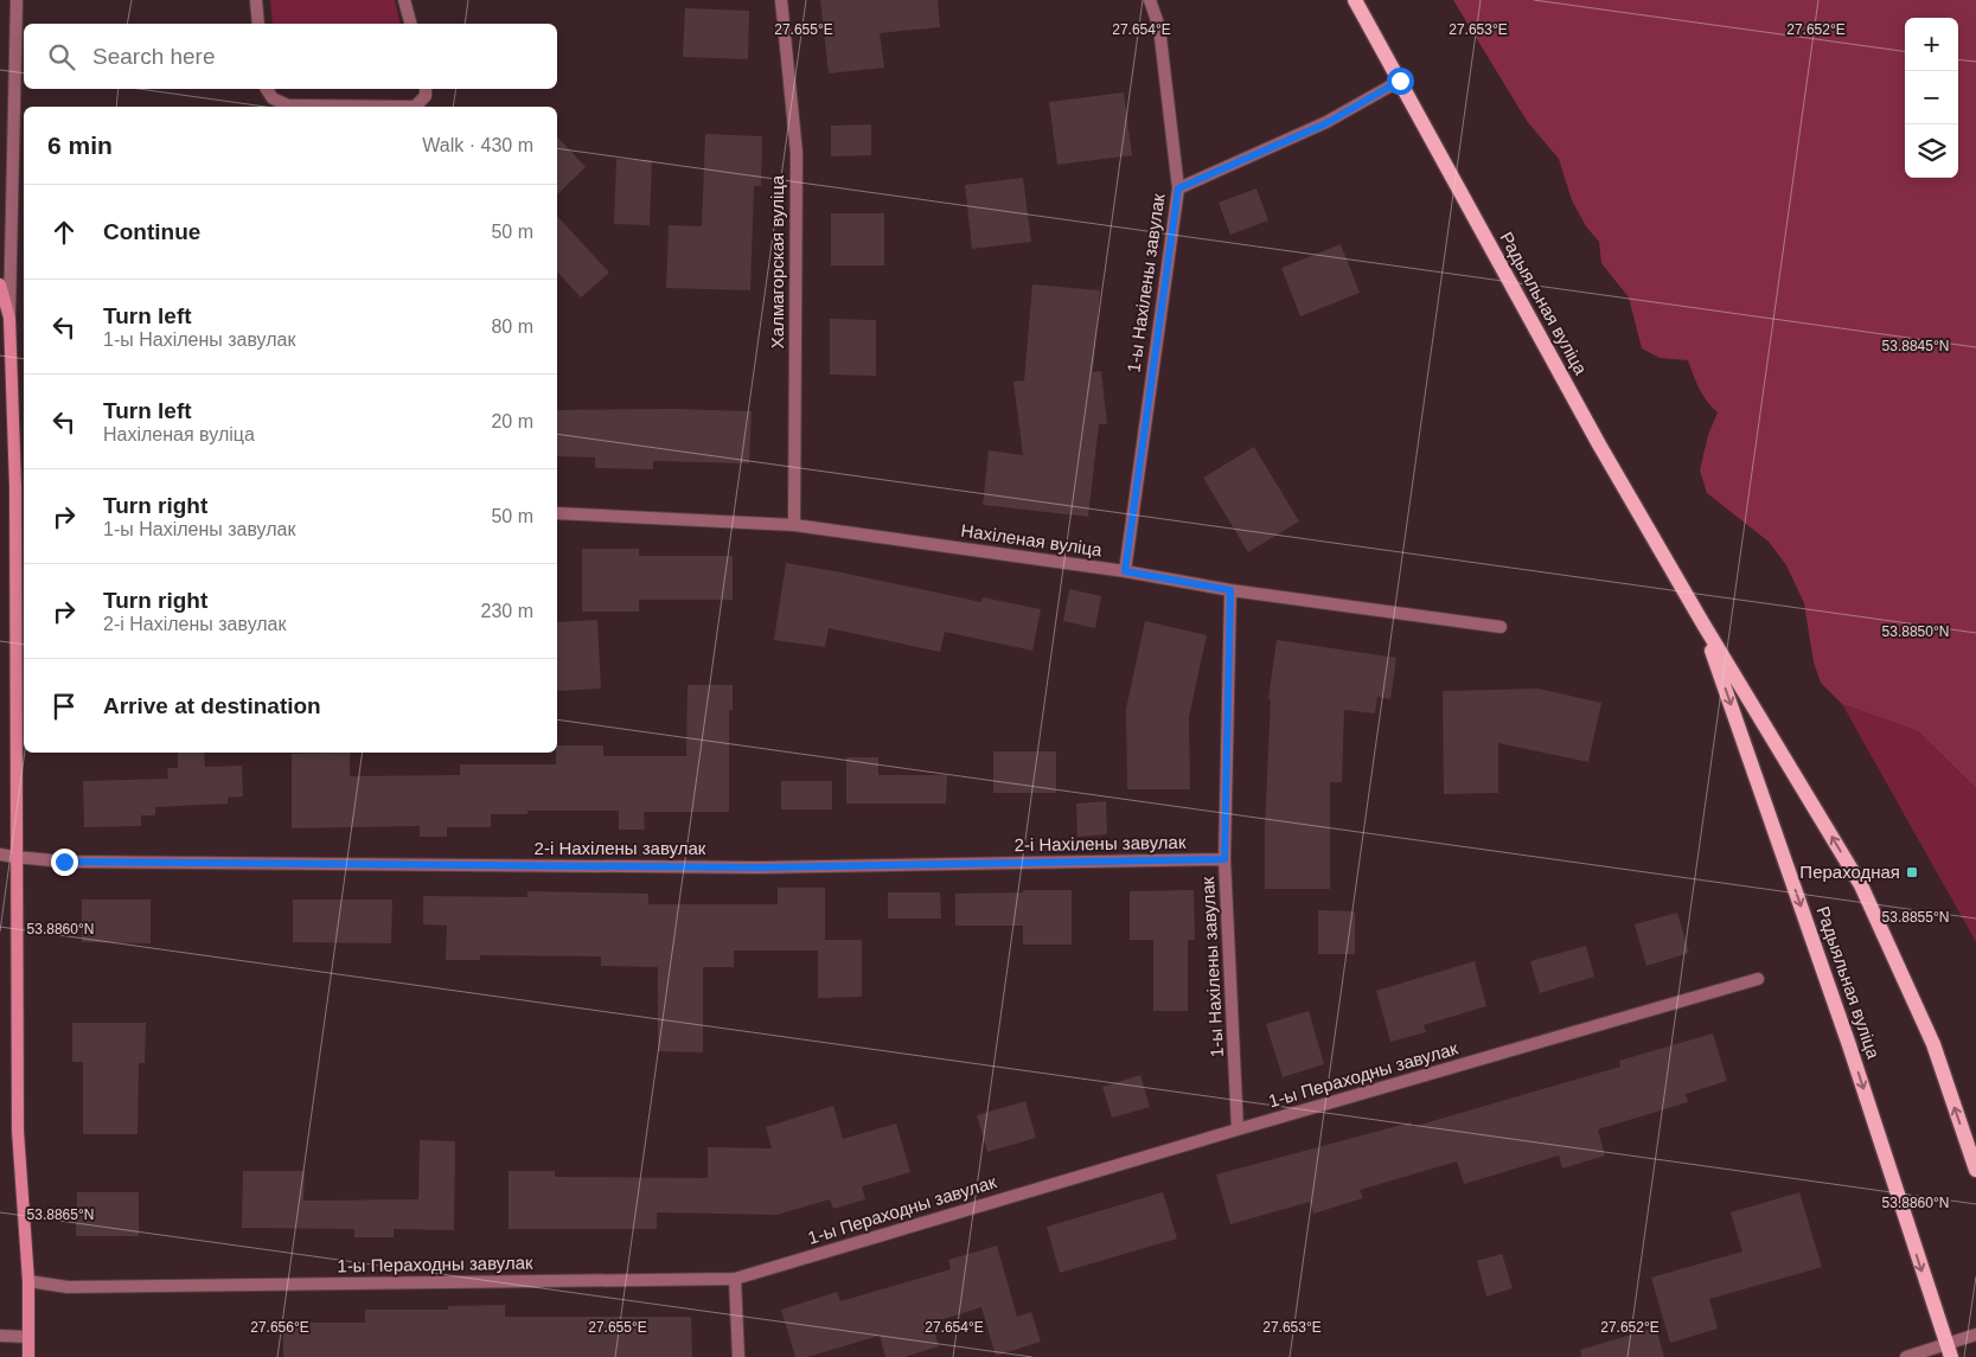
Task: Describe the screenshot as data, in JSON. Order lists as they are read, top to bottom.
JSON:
{
  "streets": {
    "main road": ["Радыяльная вуліца"],
    "street": [
      "Халмагорская вуліца",
      "1-ы Нахілены завулак",
      "Нахіленая вуліца",
      "2-і Нахілены завулак",
      "1-ы Пераходны завулак"
    ]
  },
  "crossings": [
    ["Халмагорская вуліца", "Нахіленая вуліца"],
    ["1-ы Нахілены завулак", "Нахіленая вуліца"],
    ["1-ы Нахілены завулак", "2-і Нахілены завулак"],
    ["1-ы Нахілены завулак", "1-ы Пераходны завулак"]
  ],
  "places": {
    "transit": ["Пераходная"]
  },
  "page": {
    "map_buttons": ["+", "−"],
    "search": "Search here",
    "heading": ["6 min", "Walk · 430 m"],
    "list": [
      ["Continue", "50 m"],
      ["Turn left", "1-ы Нахілены завулак", "80 m"],
      ["Turn left", "Нахіленая вуліца", "20 m"],
      ["Turn right", "1-ы Нахілены завулак", "50 m"],
      ["Turn right", "2-і Нахілены завулак", "230 m"],
      "Arrive at destination"
    ]
  },
  "coordinates": [
    "27.655°E",
    "27.654°E",
    "27.653°E",
    "27.652°E",
    "53.8845°N",
    "53.8850°N",
    "53.8855°N",
    "53.8860°N",
    "53.8865°N",
    "27.656°E"
  ]
}
